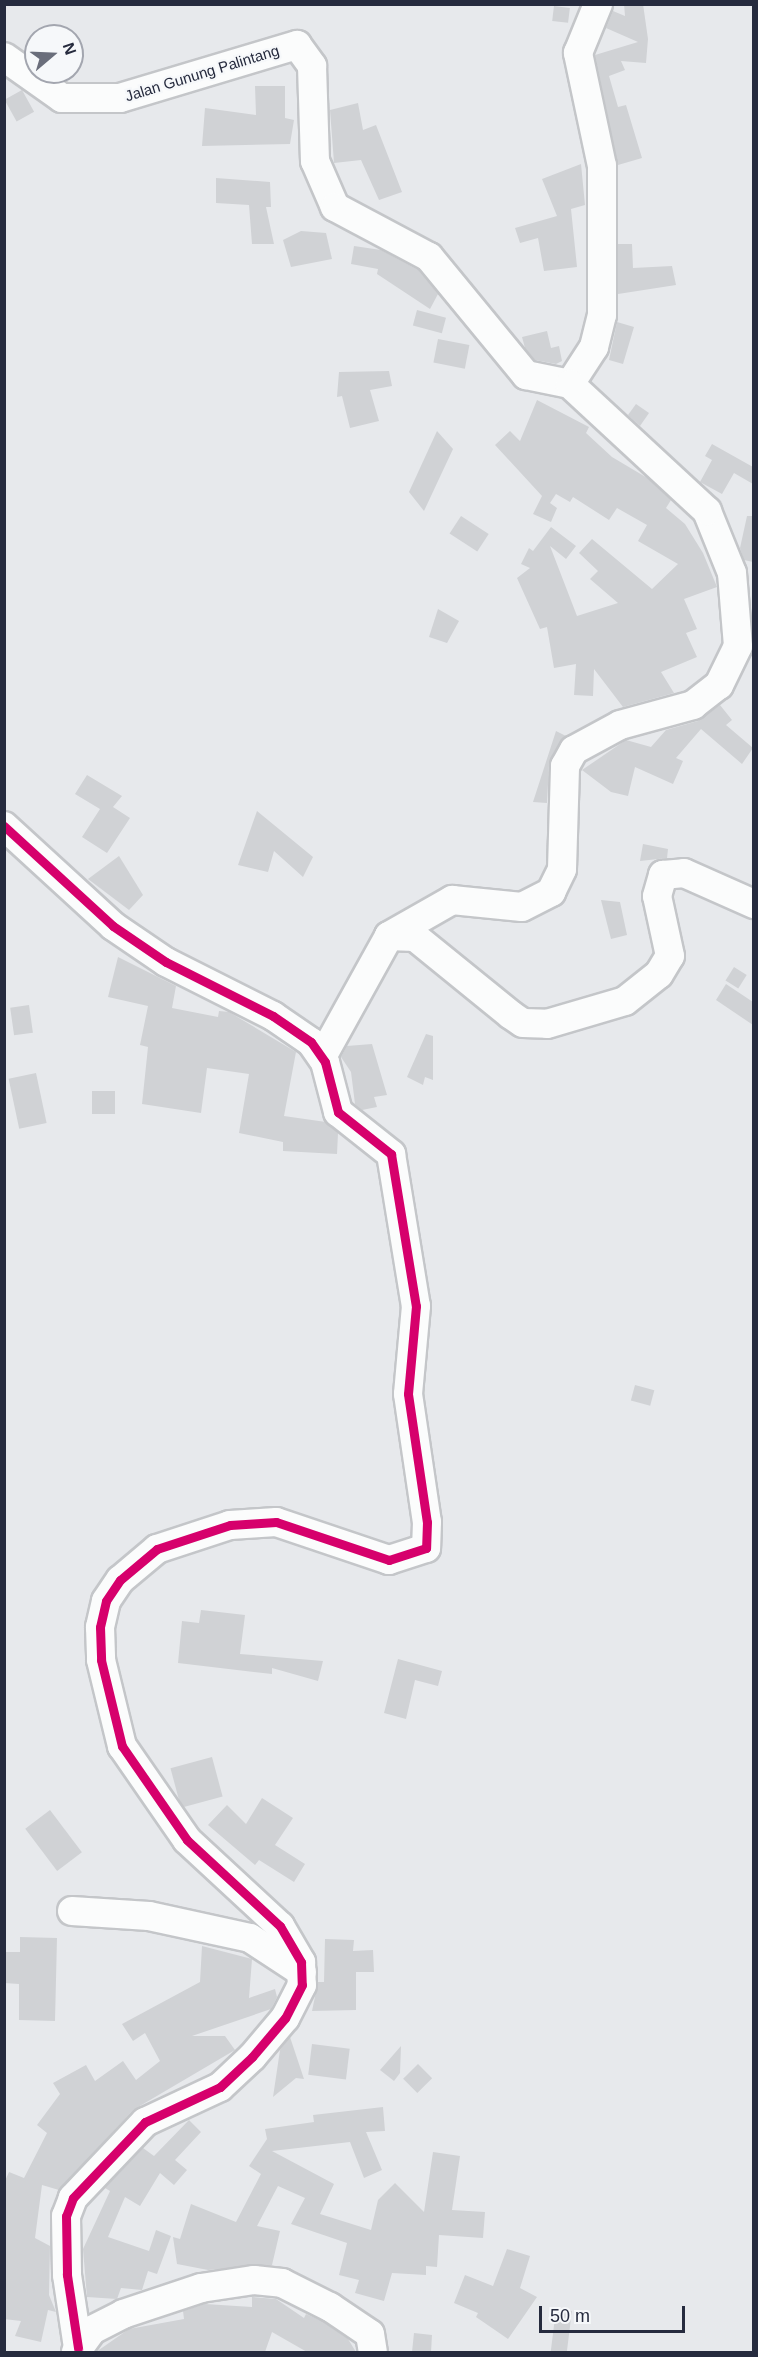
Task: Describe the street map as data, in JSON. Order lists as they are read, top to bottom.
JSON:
{
  "streets": {
    "street": ["Jalan Gunung Palintang"]
  },
  "scale_bar": "50 m",
  "north": "right"
}
